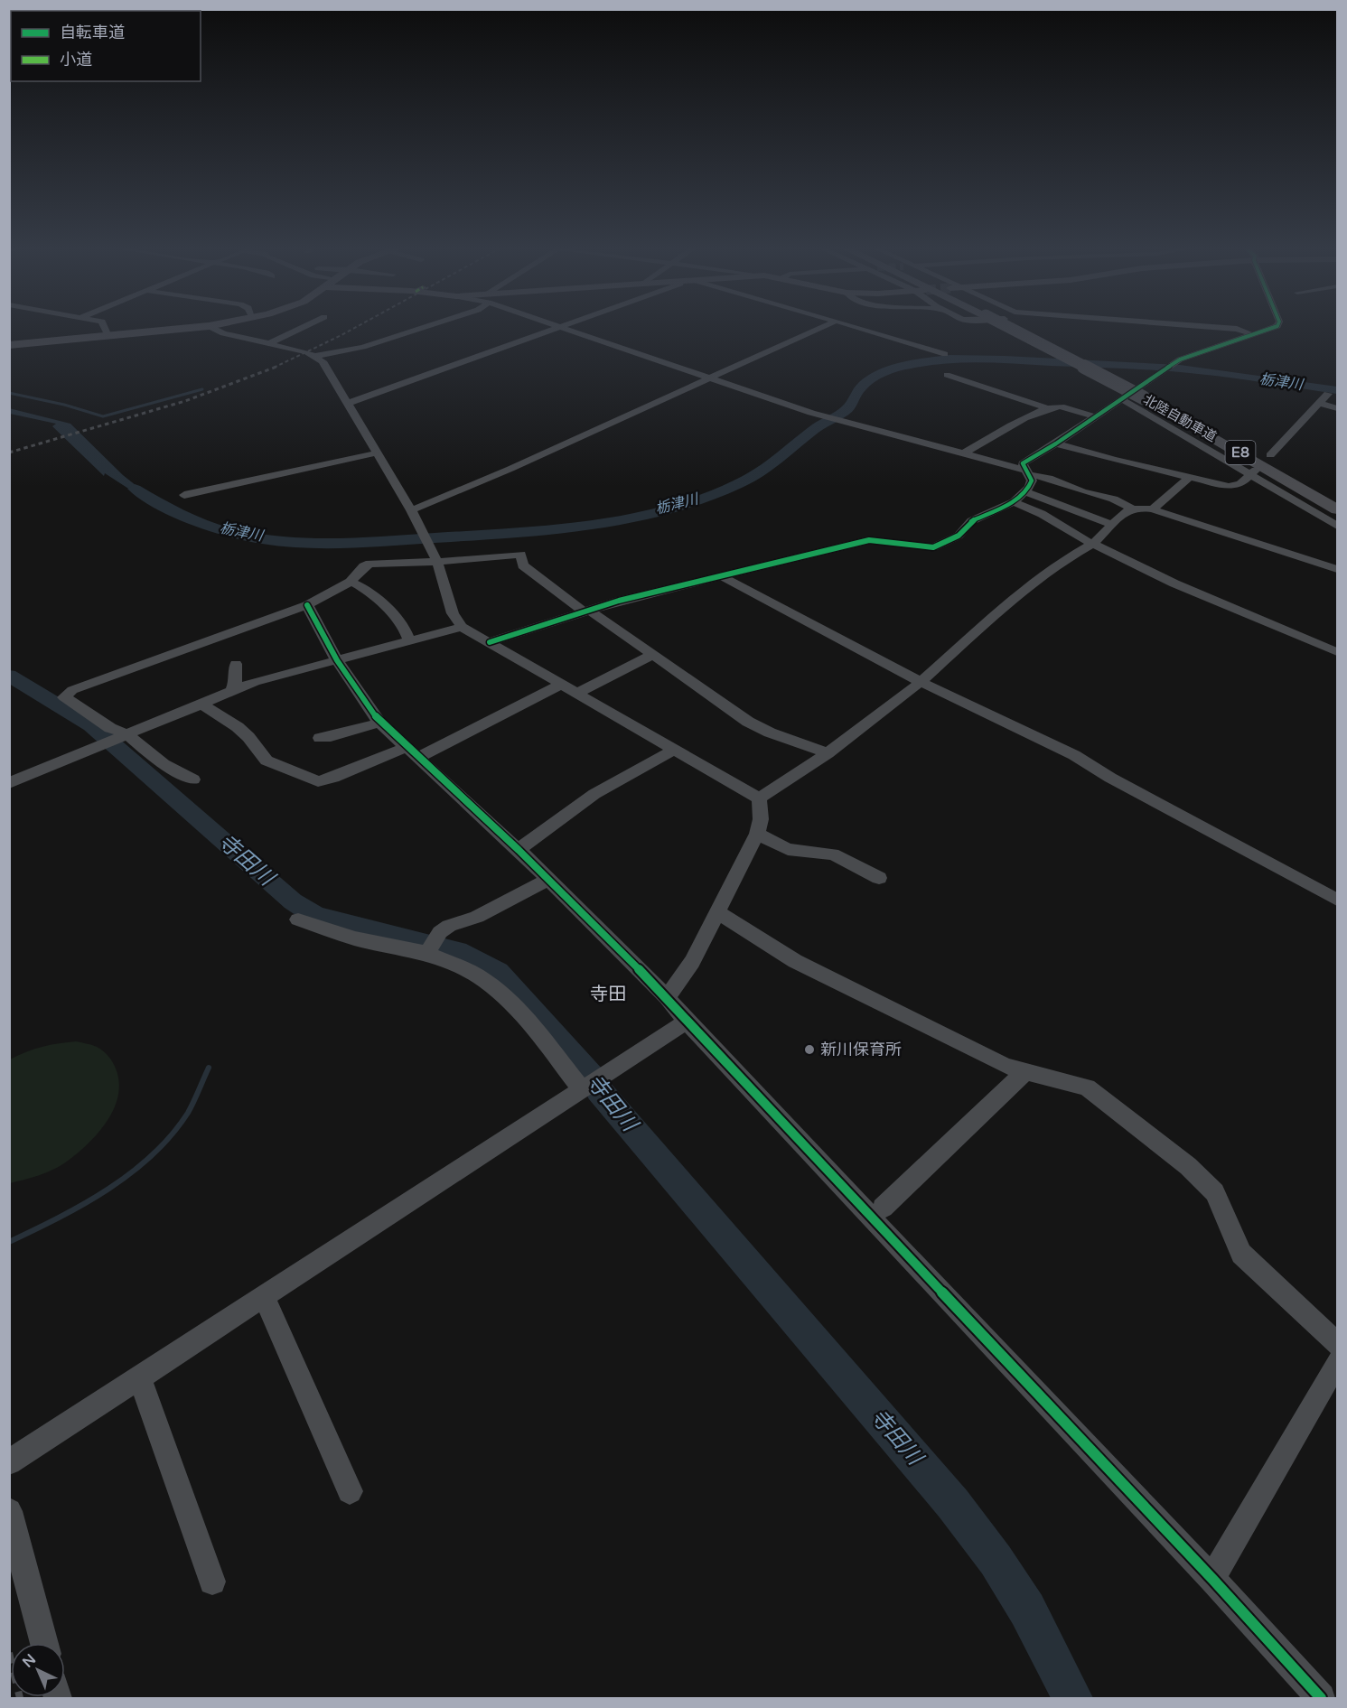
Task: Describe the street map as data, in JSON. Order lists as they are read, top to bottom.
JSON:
{
  "streets": {
    "highway": ["北陸自動車道", "E8"]
  },
  "districts": ["寺田"],
  "water": ["栃津川", "寺田川"],
  "places": ["新川保育所"],
  "legend": ["自転車道", "小道"],
  "north": "top left"
}
